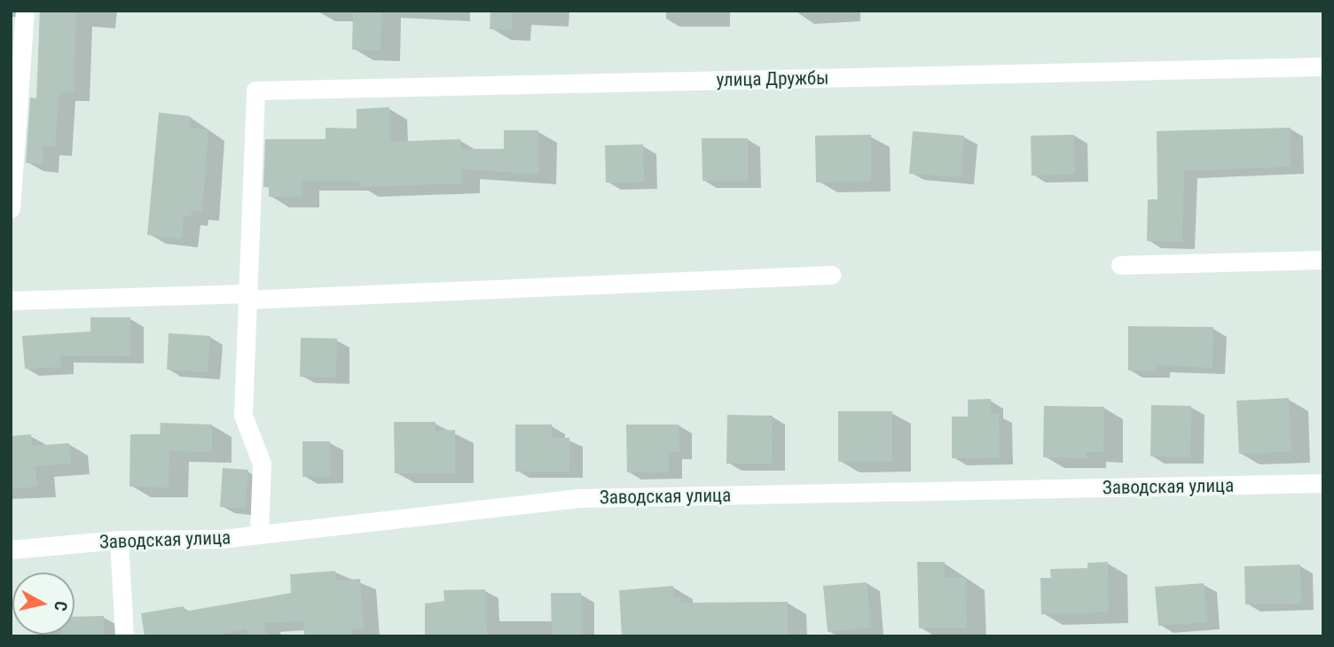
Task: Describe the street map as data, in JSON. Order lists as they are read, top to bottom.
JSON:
{
  "streets": {
    "street": ["улица Дружбы", "Заводская улица"]
  },
  "north": "right"
}
